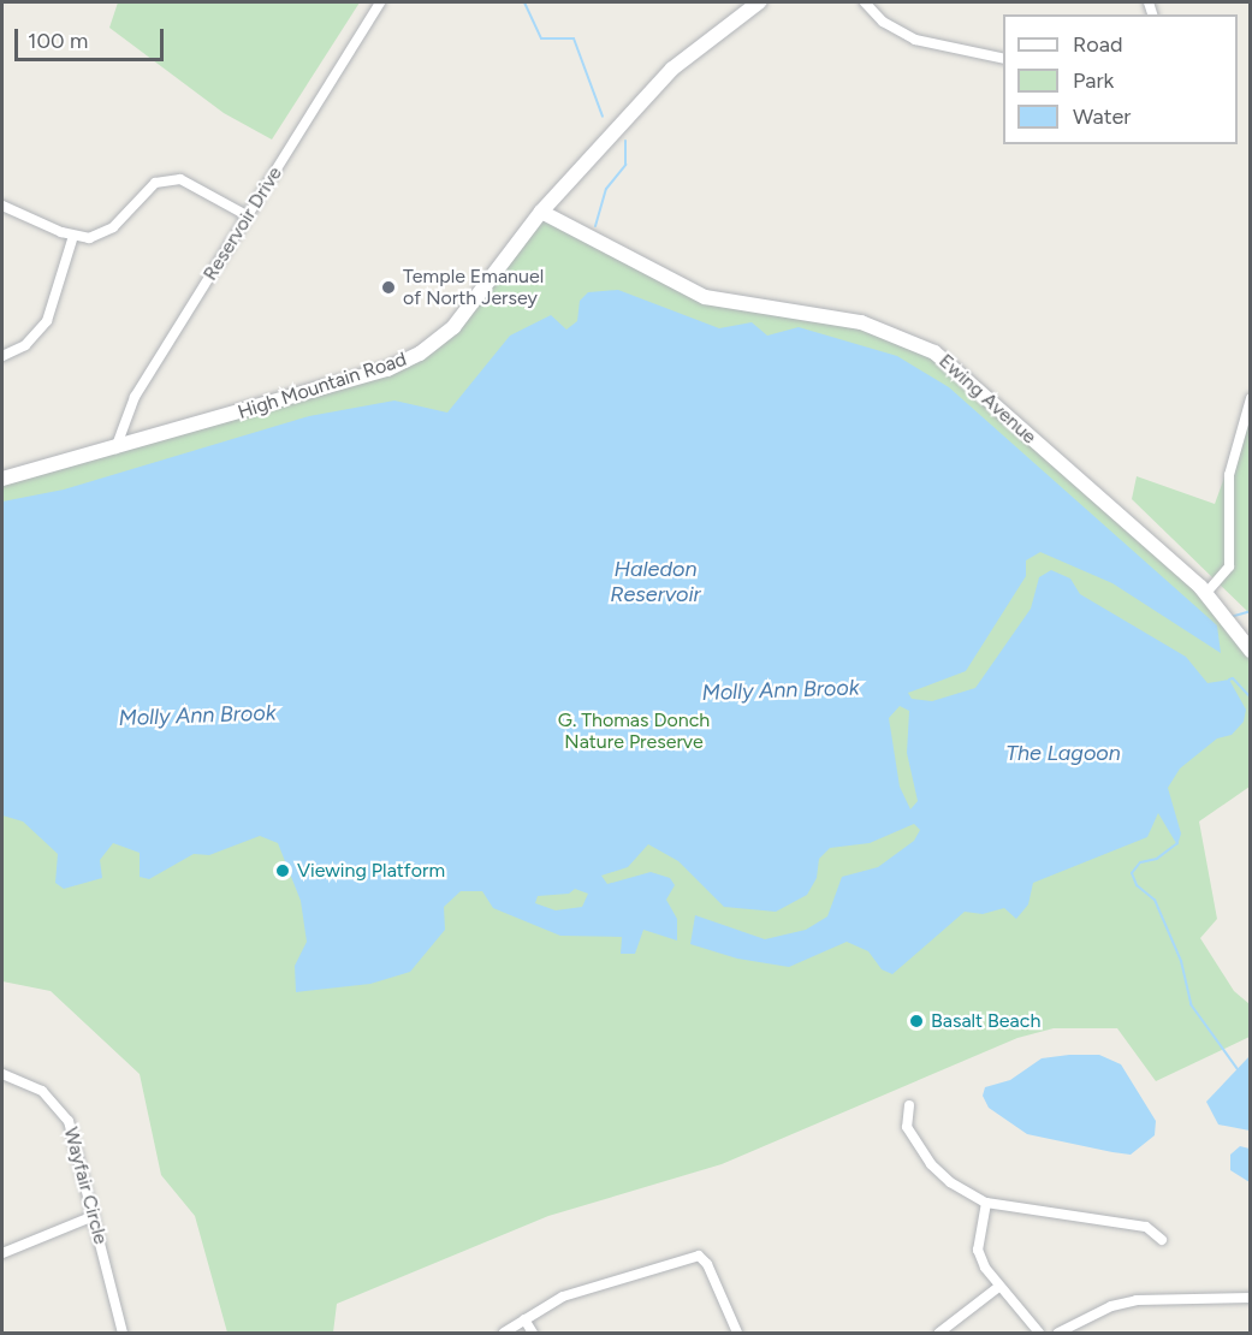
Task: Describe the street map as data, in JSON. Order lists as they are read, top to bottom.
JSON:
{
  "streets": {
    "main road": ["High Mountain Road", "Ewing Avenue"],
    "street": ["Reservoir Drive", "Wayfair Circle"]
  },
  "crossings": [
    ["Reservoir Drive", "High Mountain Road"],
    ["High Mountain Road", "Ewing Avenue"]
  ],
  "water": ["Haledon Reservoir", "Molly Ann Brook", "The Lagoon"],
  "parks": ["G. Thomas Donch Nature Preserve"],
  "places": ["Temple Emanuel of North Jersey", "Viewing Platform", "Basalt Beach"],
  "legend": ["Road", "Park", "Water"],
  "scale_bar": "100 m"
}
